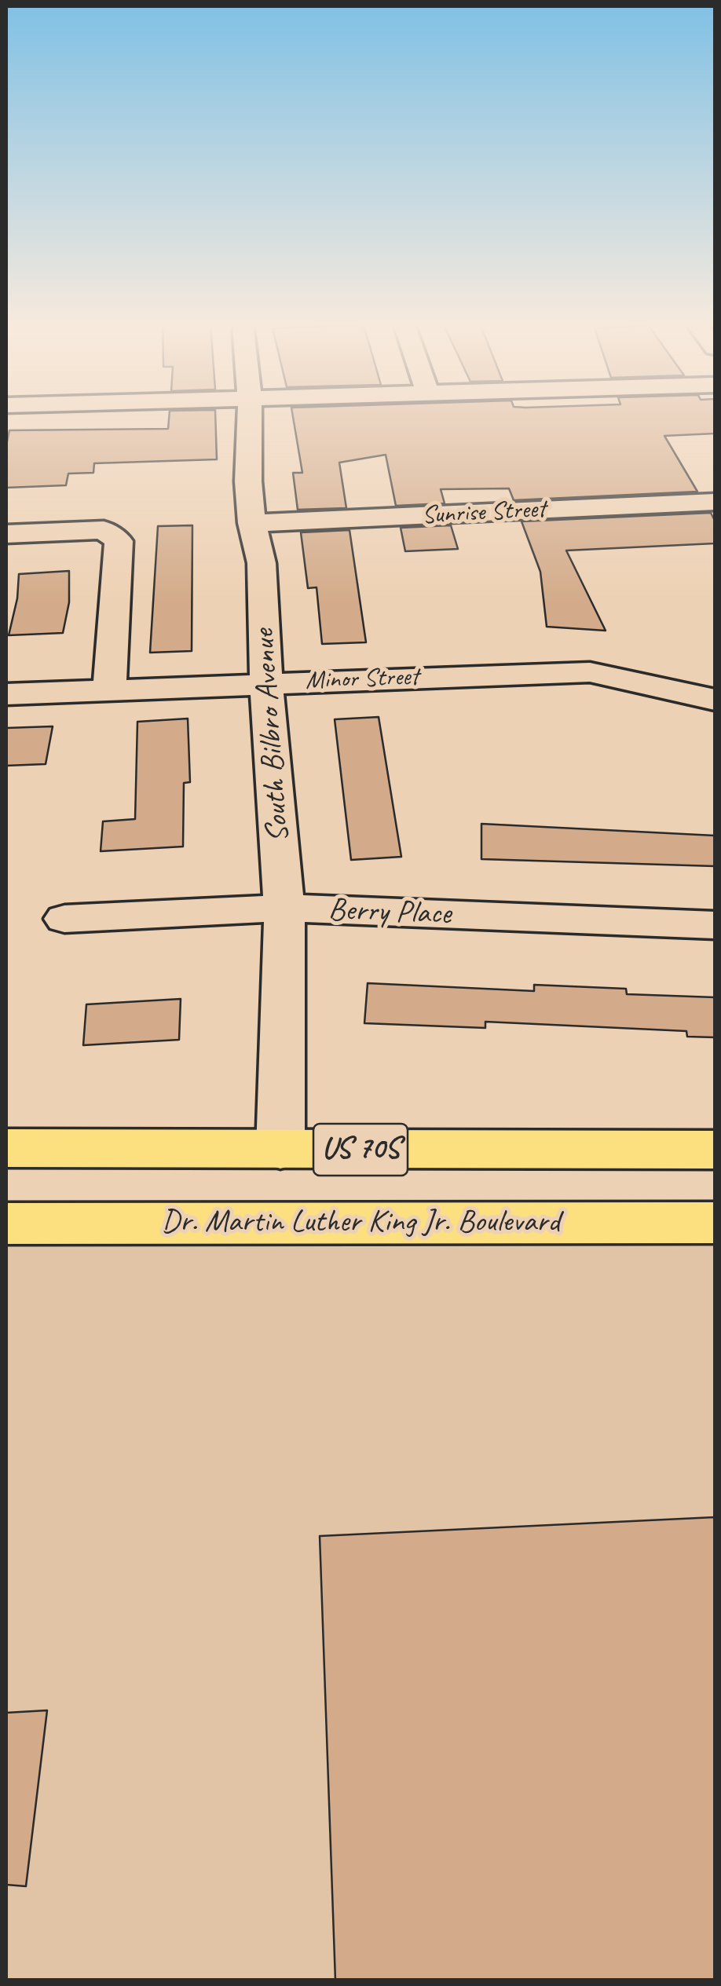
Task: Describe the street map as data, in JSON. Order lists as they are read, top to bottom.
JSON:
{
  "streets": {
    "main road": ["US 70S", "Dr. Martin Luther King Jr. Boulevard"],
    "street": [
      "Sunrise Street",
      "Minor Street",
      "South Bilbro Avenue",
      "Berry Place"
    ]
  },
  "crossings": [
    ["Sunrise Street", "South Bilbro Avenue"],
    ["Minor Street", "South Bilbro Avenue"],
    ["South Bilbro Avenue", "Berry Place"],
    ["South Bilbro Avenue", "US 70S"]
  ]
}
